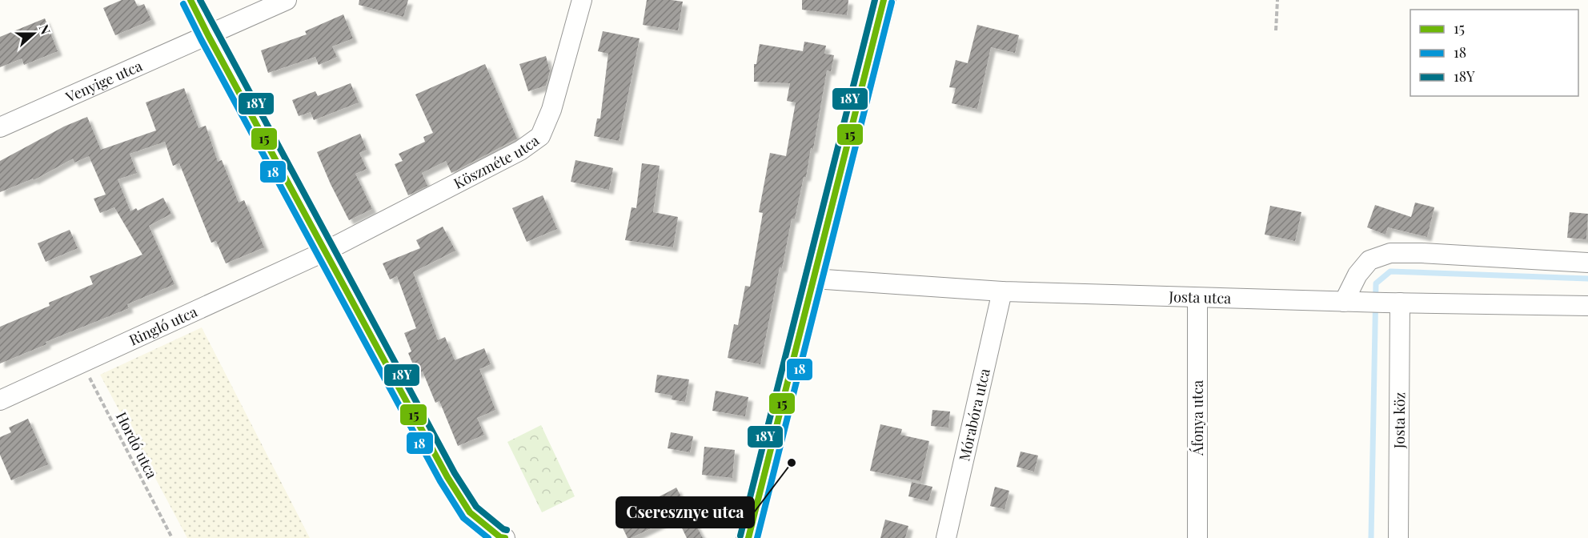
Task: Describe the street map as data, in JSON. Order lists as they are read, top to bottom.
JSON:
{
  "streets": {
    "street": [
      "Venyige utca",
      "Köszméte utca",
      "Josta utca",
      "Ringló utca",
      "Mórabóra utca",
      "Áfonya utca",
      "Josta köz"
    ],
    "path": ["Hordó utca"]
  },
  "crossings": [
    ["Köszméte utca", "Ringló utca"],
    ["Josta utca", "Mórabóra utca"],
    ["Josta utca", "Áfonya utca"],
    ["Josta utca", "Josta köz"],
    ["Ringló utca", "Hordó utca"]
  ],
  "places": ["Cseresznye utca"],
  "lines": ["transit line 15", "transit line 18Y", "transit line 18"],
  "legend": ["15", "18", "18Y"],
  "north": "right"
}
